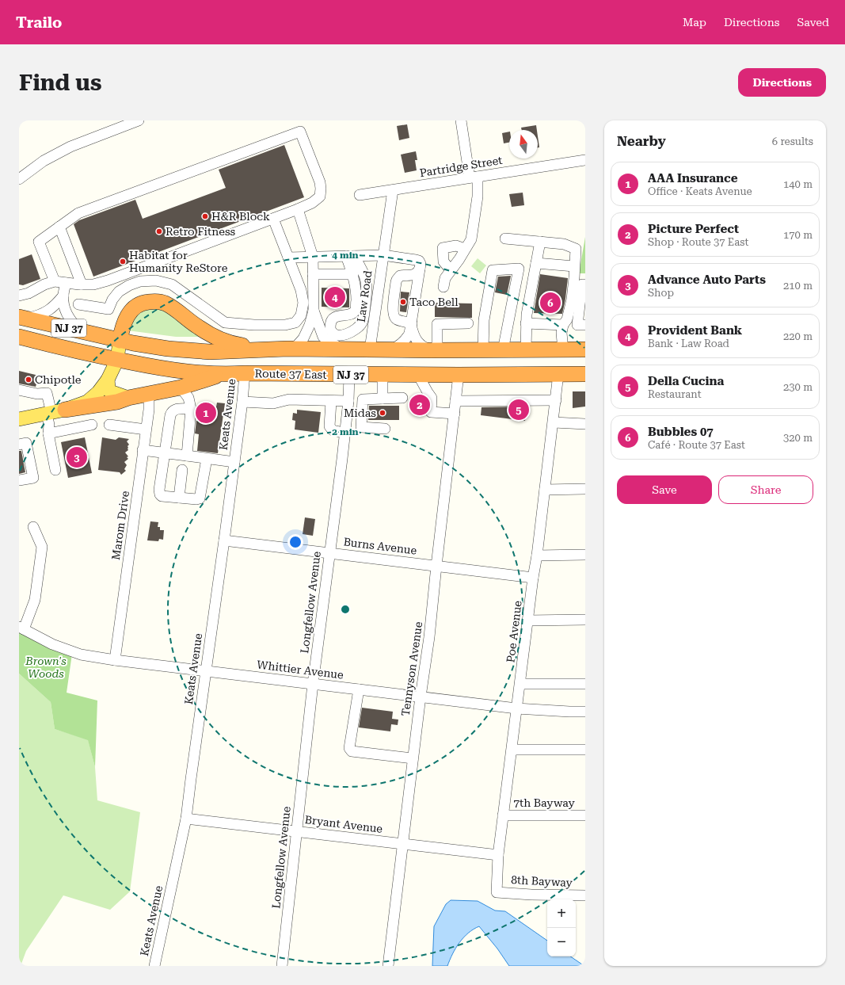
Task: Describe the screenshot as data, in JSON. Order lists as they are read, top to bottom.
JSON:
{
  "streets": {
    "highway": ["NJ 37", "Route 37 East"],
    "street": [
      "Partridge Street",
      "Law Road",
      "Keats Avenue",
      "Marom Drive",
      "Burns Avenue",
      "Longfellow Avenue",
      "Poe Avenue",
      "Tennyson Avenue",
      "Whittier Avenue",
      "7th Bayway",
      "Bryant Avenue",
      "8th Bayway"
    ]
  },
  "crossings": [
    ["Partridge Street", "Law Road"],
    ["Law Road", "Route 37 East"],
    ["Route 37 East", "Keats Avenue"],
    ["Route 37 East", "Longfellow Avenue"],
    ["Route 37 East", "Poe Avenue"],
    ["Route 37 East", "Tennyson Avenue"],
    ["Keats Avenue", "Burns Avenue"],
    ["Keats Avenue", "Whittier Avenue"],
    ["Keats Avenue", "Bryant Avenue"],
    ["Marom Drive", "Whittier Avenue"],
    ["Burns Avenue", "Longfellow Avenue"],
    ["Burns Avenue", "Poe Avenue"],
    ["Burns Avenue", "Tennyson Avenue"],
    ["Longfellow Avenue", "Whittier Avenue"],
    ["Longfellow Avenue", "Bryant Avenue"],
    ["Poe Avenue", "Whittier Avenue"],
    ["Poe Avenue", "7th Bayway"],
    ["Poe Avenue", "Bryant Avenue"],
    ["Poe Avenue", "8th Bayway"],
    ["Tennyson Avenue", "Whittier Avenue"],
    ["Tennyson Avenue", "Bryant Avenue"]
  ],
  "parks": ["Brown's Woods"],
  "places": [
    "H&R Block",
    "Retro Fitness",
    "Habitat for Humanity ReStore",
    "Taco Bell",
    "Chipotle",
    "Midas"
  ],
  "north": "top",
  "page": {
    "header": "Trailo",
    "nav": ["Map", "Directions", "Saved"],
    "buttons": [
      "Directions",
      ["Save", "Share"]
    ],
    "title": "Find us",
    "heading": ["Nearby", "6 results"],
    "list": [
      {
        "mark": "1",
        "name": "AAA Insurance",
        "note": "Office · Keats Avenue",
        "value": "140 m"
      },
      {
        "mark": "2",
        "name": "Picture Perfect",
        "note": "Shop · Route 37 East",
        "value": "170 m"
      },
      {
        "mark": "3",
        "name": "Advance Auto Parts",
        "note": "Shop",
        "value": "210 m"
      },
      {
        "mark": "4",
        "name": "Provident Bank",
        "note": "Bank · Law Road",
        "value": "220 m"
      },
      {
        "mark": "5",
        "name": "Della Cucina",
        "note": "Restaurant",
        "value": "230 m"
      },
      {
        "mark": "6",
        "name": "Bubbles 07",
        "note": "Café · Route 37 East",
        "value": "320 m"
      }
    ],
    "pins": [
      "4",
      "6",
      "2",
      "5",
      "1",
      "3"
    ],
    "map_buttons": ["+", "−"]
  },
  "rings": ["4 min", "2 min"]
}
